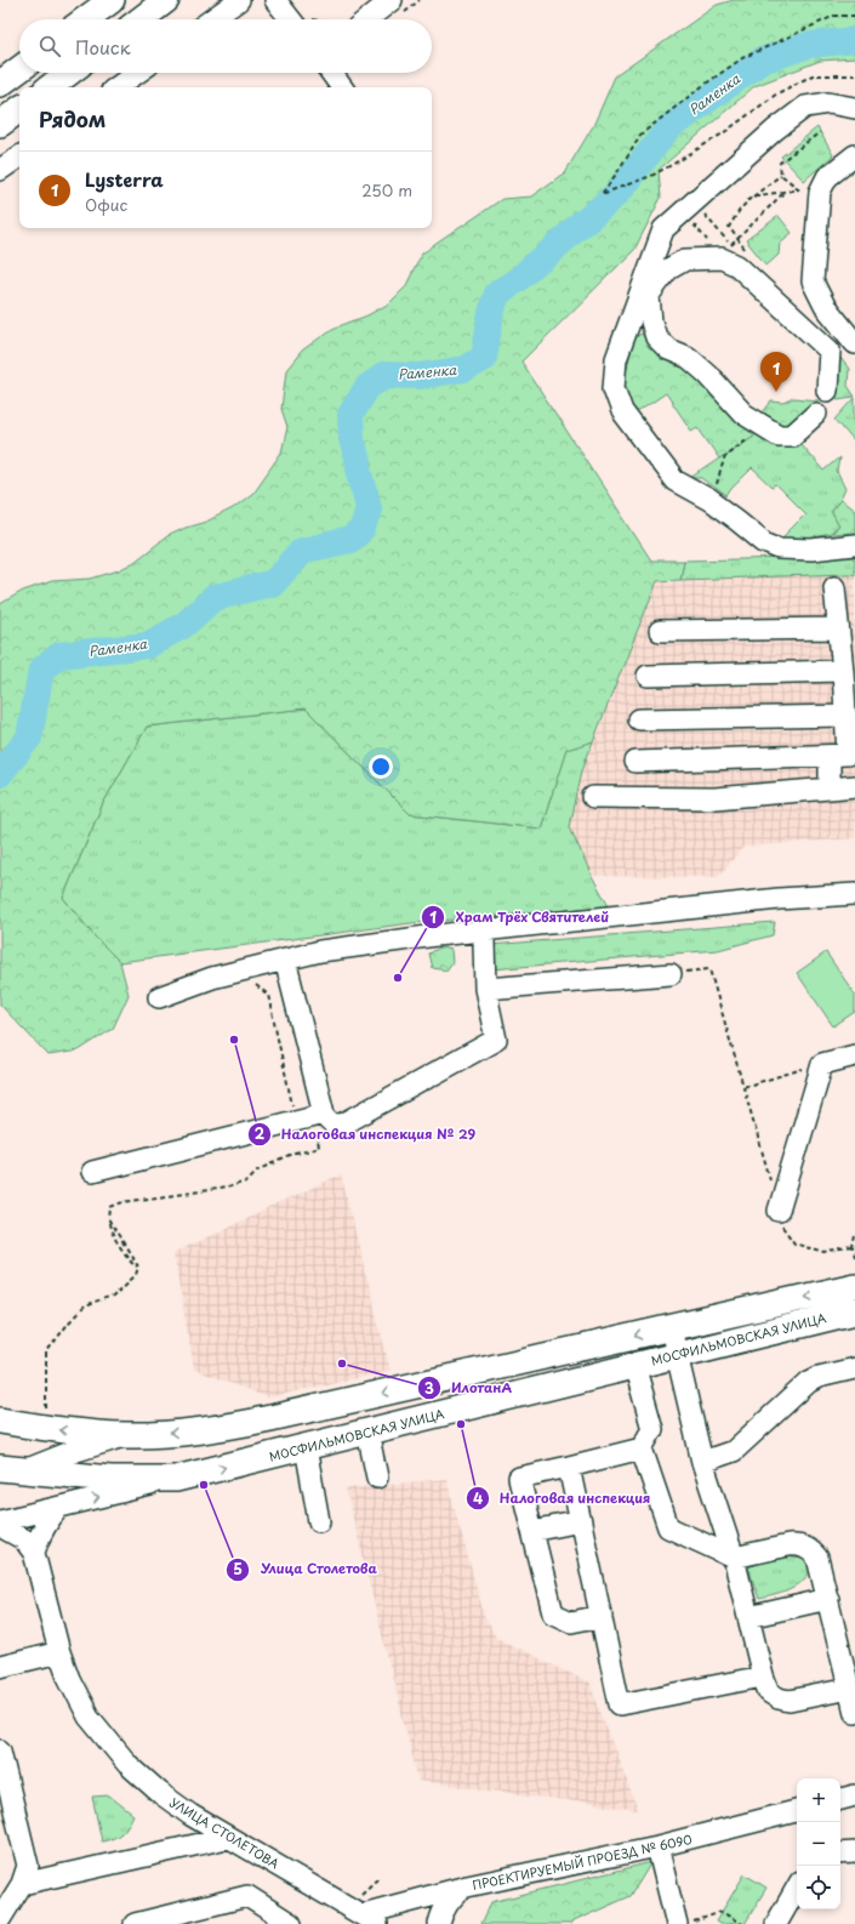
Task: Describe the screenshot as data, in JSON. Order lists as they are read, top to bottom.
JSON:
{
  "streets": {
    "main road": ["МОСФИЛЬМОВСКАЯ УЛИЦА"],
    "street": ["УЛИЦА СТОЛЕТОВА", "ПРОЕКТИРУЕМЫЙ ПРОЕЗД № 6090"]
  },
  "crossings": [
    ["УЛИЦА СТОЛЕТОВА", "ПРОЕКТИРУЕМЫЙ ПРОЕЗД № 6090"]
  ],
  "water": ["Раменка"],
  "places": [
    "Храм Трёх Святителей",
    "Налоговая инспекция № 29",
    "ИлотанА",
    "Налоговая инспекция",
    "Улица Столетова"
  ],
  "page": {
    "search": "Поиск",
    "heading": "Рядом",
    "list": [
      {
        "mark": "1",
        "name": "Lysterra",
        "note": "Офис",
        "value": "250 m"
      }
    ],
    "pins": "1",
    "map_buttons": ["+", "−"]
  }
}
